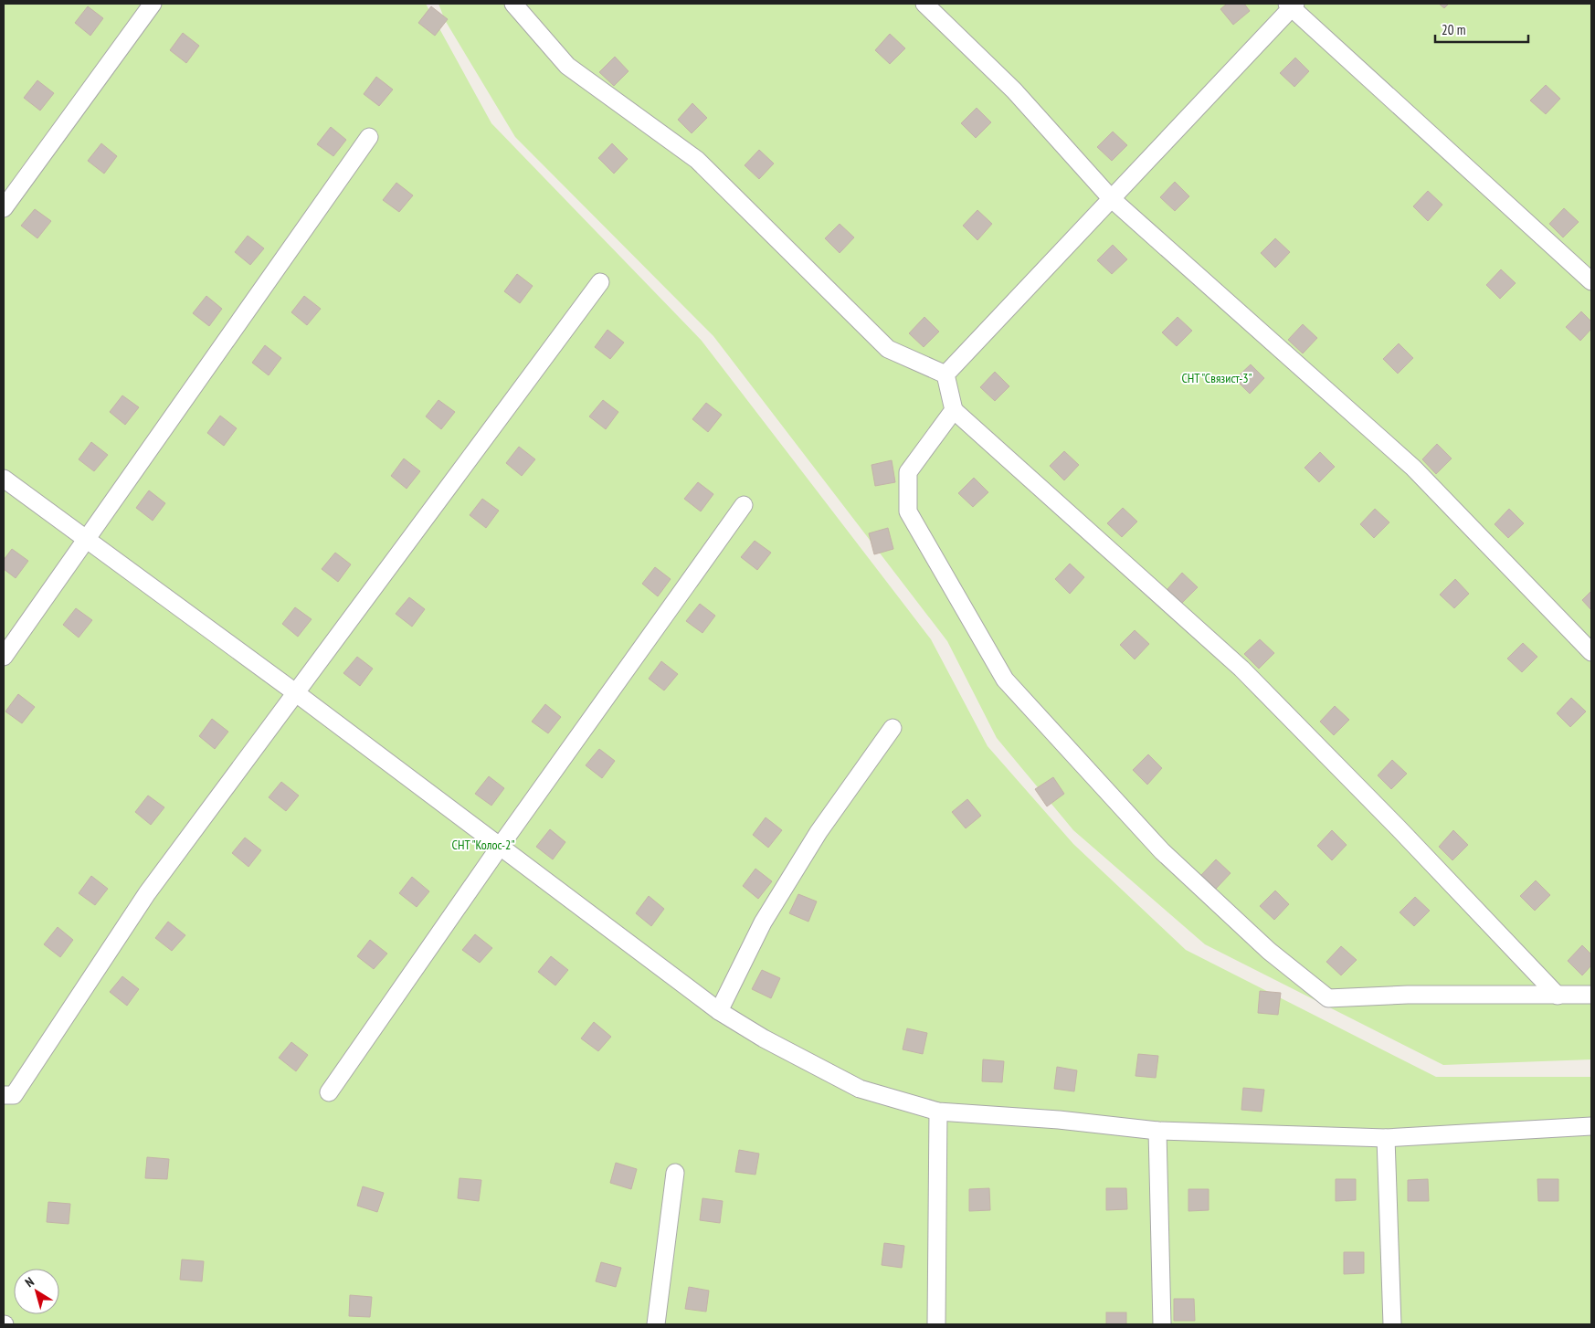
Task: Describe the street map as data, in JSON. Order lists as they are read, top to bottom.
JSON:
{
  "parks": ["СНТ \"Связист-3\"", "СНТ \"Колос-2\""],
  "scale_bar": "20 m",
  "north": "top left"
}
